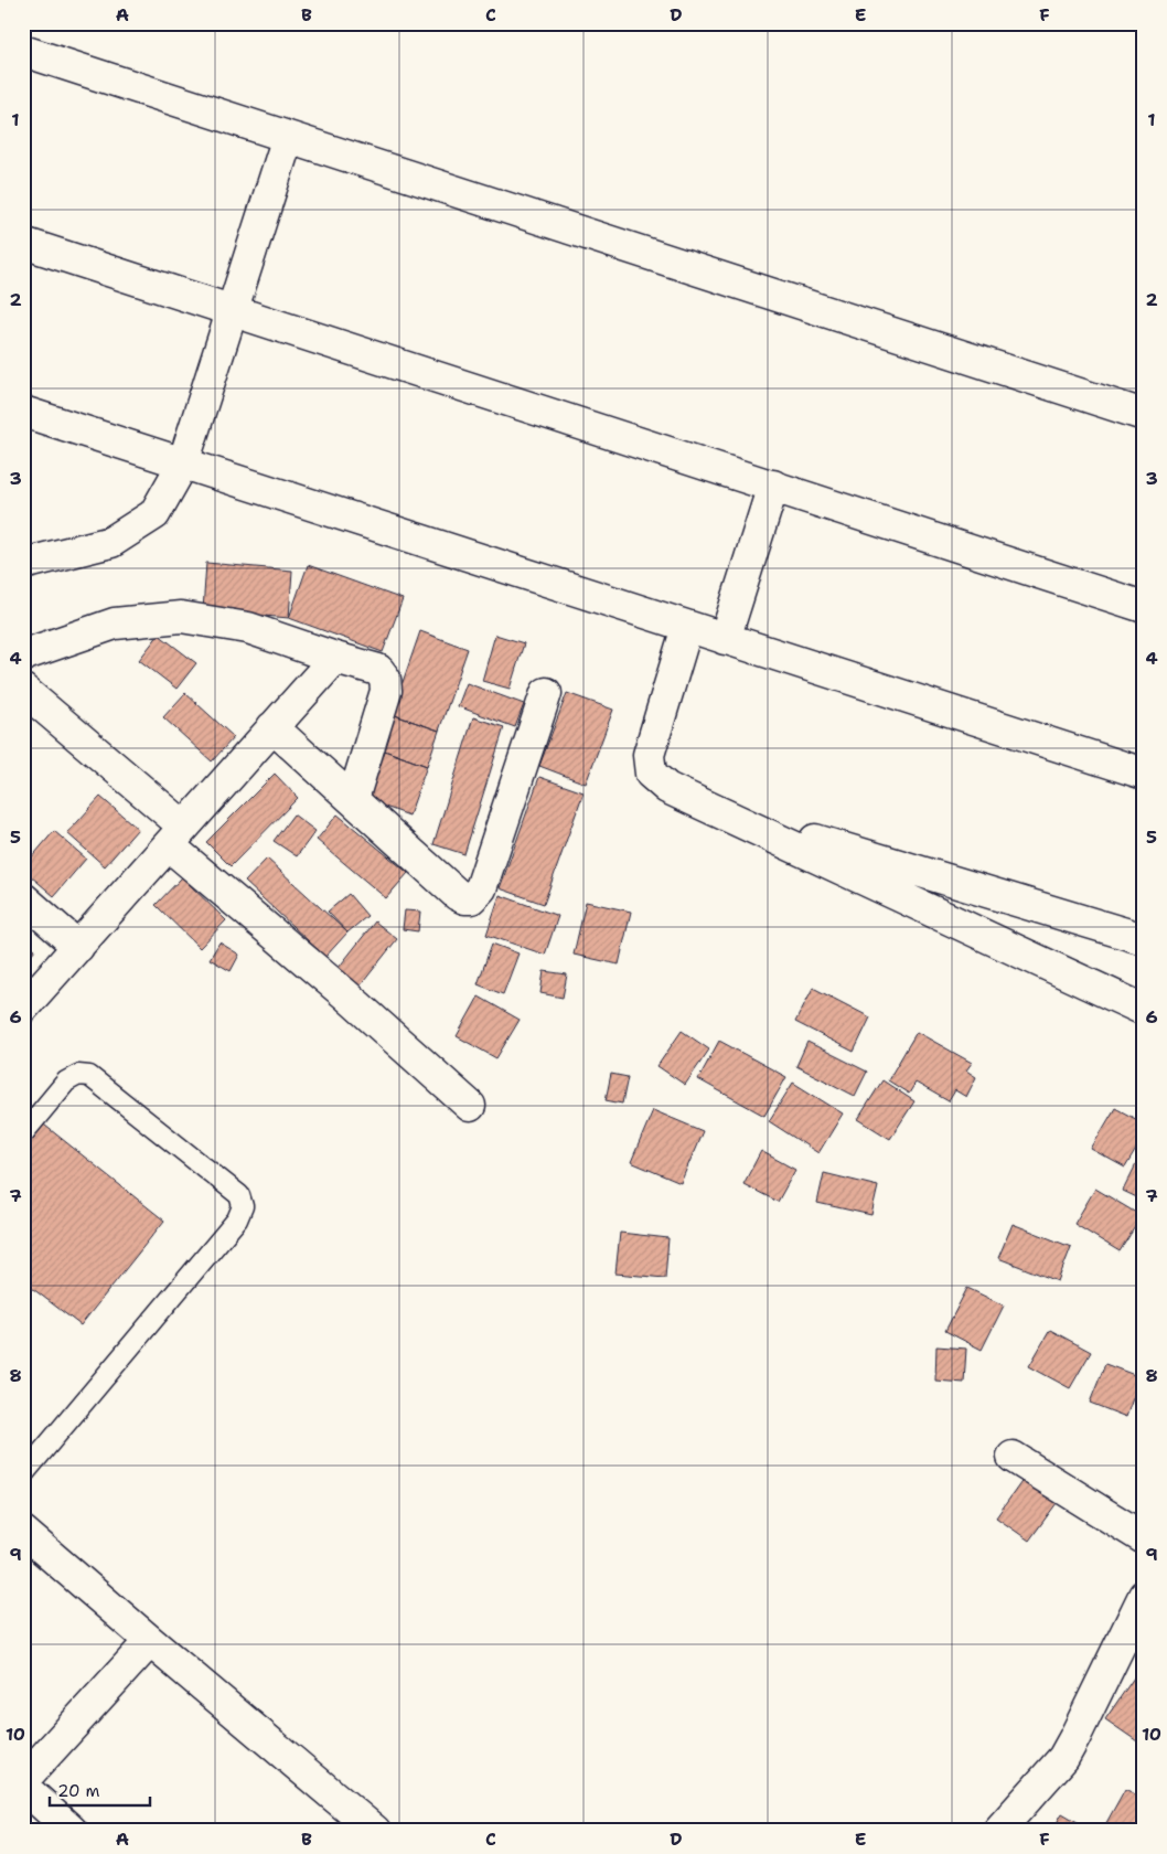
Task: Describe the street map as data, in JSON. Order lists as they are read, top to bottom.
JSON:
{
  "scale_bar": "20 m",
  "grid": {
    "columns": [
      "A",
      "B",
      "C",
      "D",
      "E",
      "F"
    ],
    "rows": [
      "1",
      "2",
      "3",
      "4",
      "5",
      "6",
      "7",
      "8",
      "9",
      "10"
    ]
  }
}
